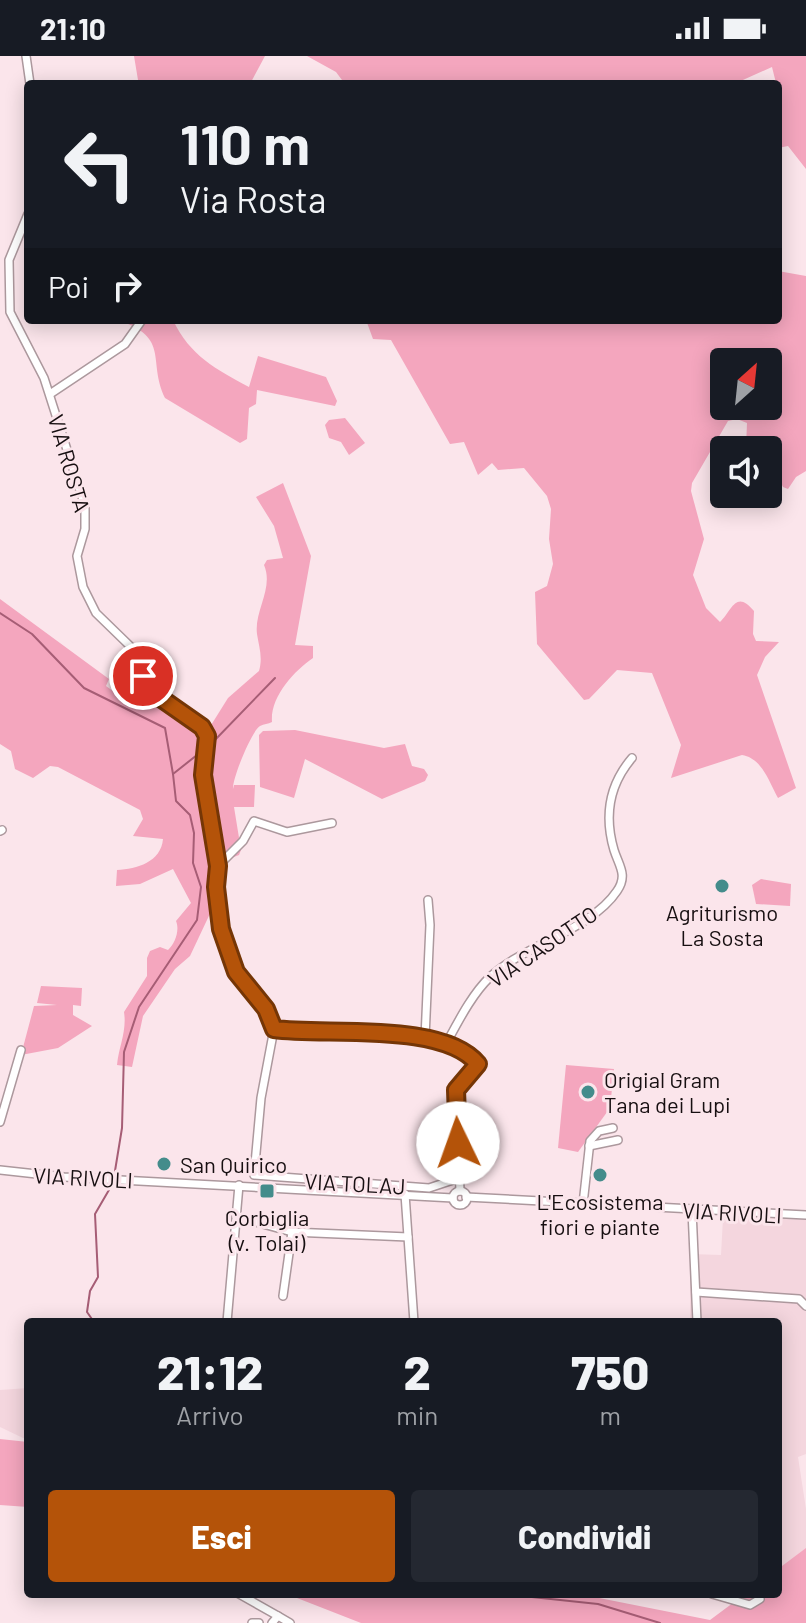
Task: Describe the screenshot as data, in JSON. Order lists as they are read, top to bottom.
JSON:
{
  "streets": {
    "street": [
      "VIA ROSTA",
      "VIA CASOTTO",
      "VIA RIVOLI",
      "VIA TOLAJ"
    ]
  },
  "crossings": [
    ["VIA ROSTA", "VIA TOLAJ"]
  ],
  "places": {
    "other": [
      "Agriturismo La Sosta",
      "Origial Gram Tana dei Lupi",
      "San Quirico",
      "L'Ecosistema fiori e piante"
    ],
    "transit": ["Corbiglia (v. Tolai)"]
  },
  "north": "top right",
  "page": {
    "status": "21:10",
    "turn": ["110 m", "Via Rosta"],
    "then": "Poi",
    "eta": [
      "21:12",
      "Arrivo",
      "2",
      "min",
      "750",
      "m"
    ],
    "buttons": ["Esci", "Condividi"]
  }
}
